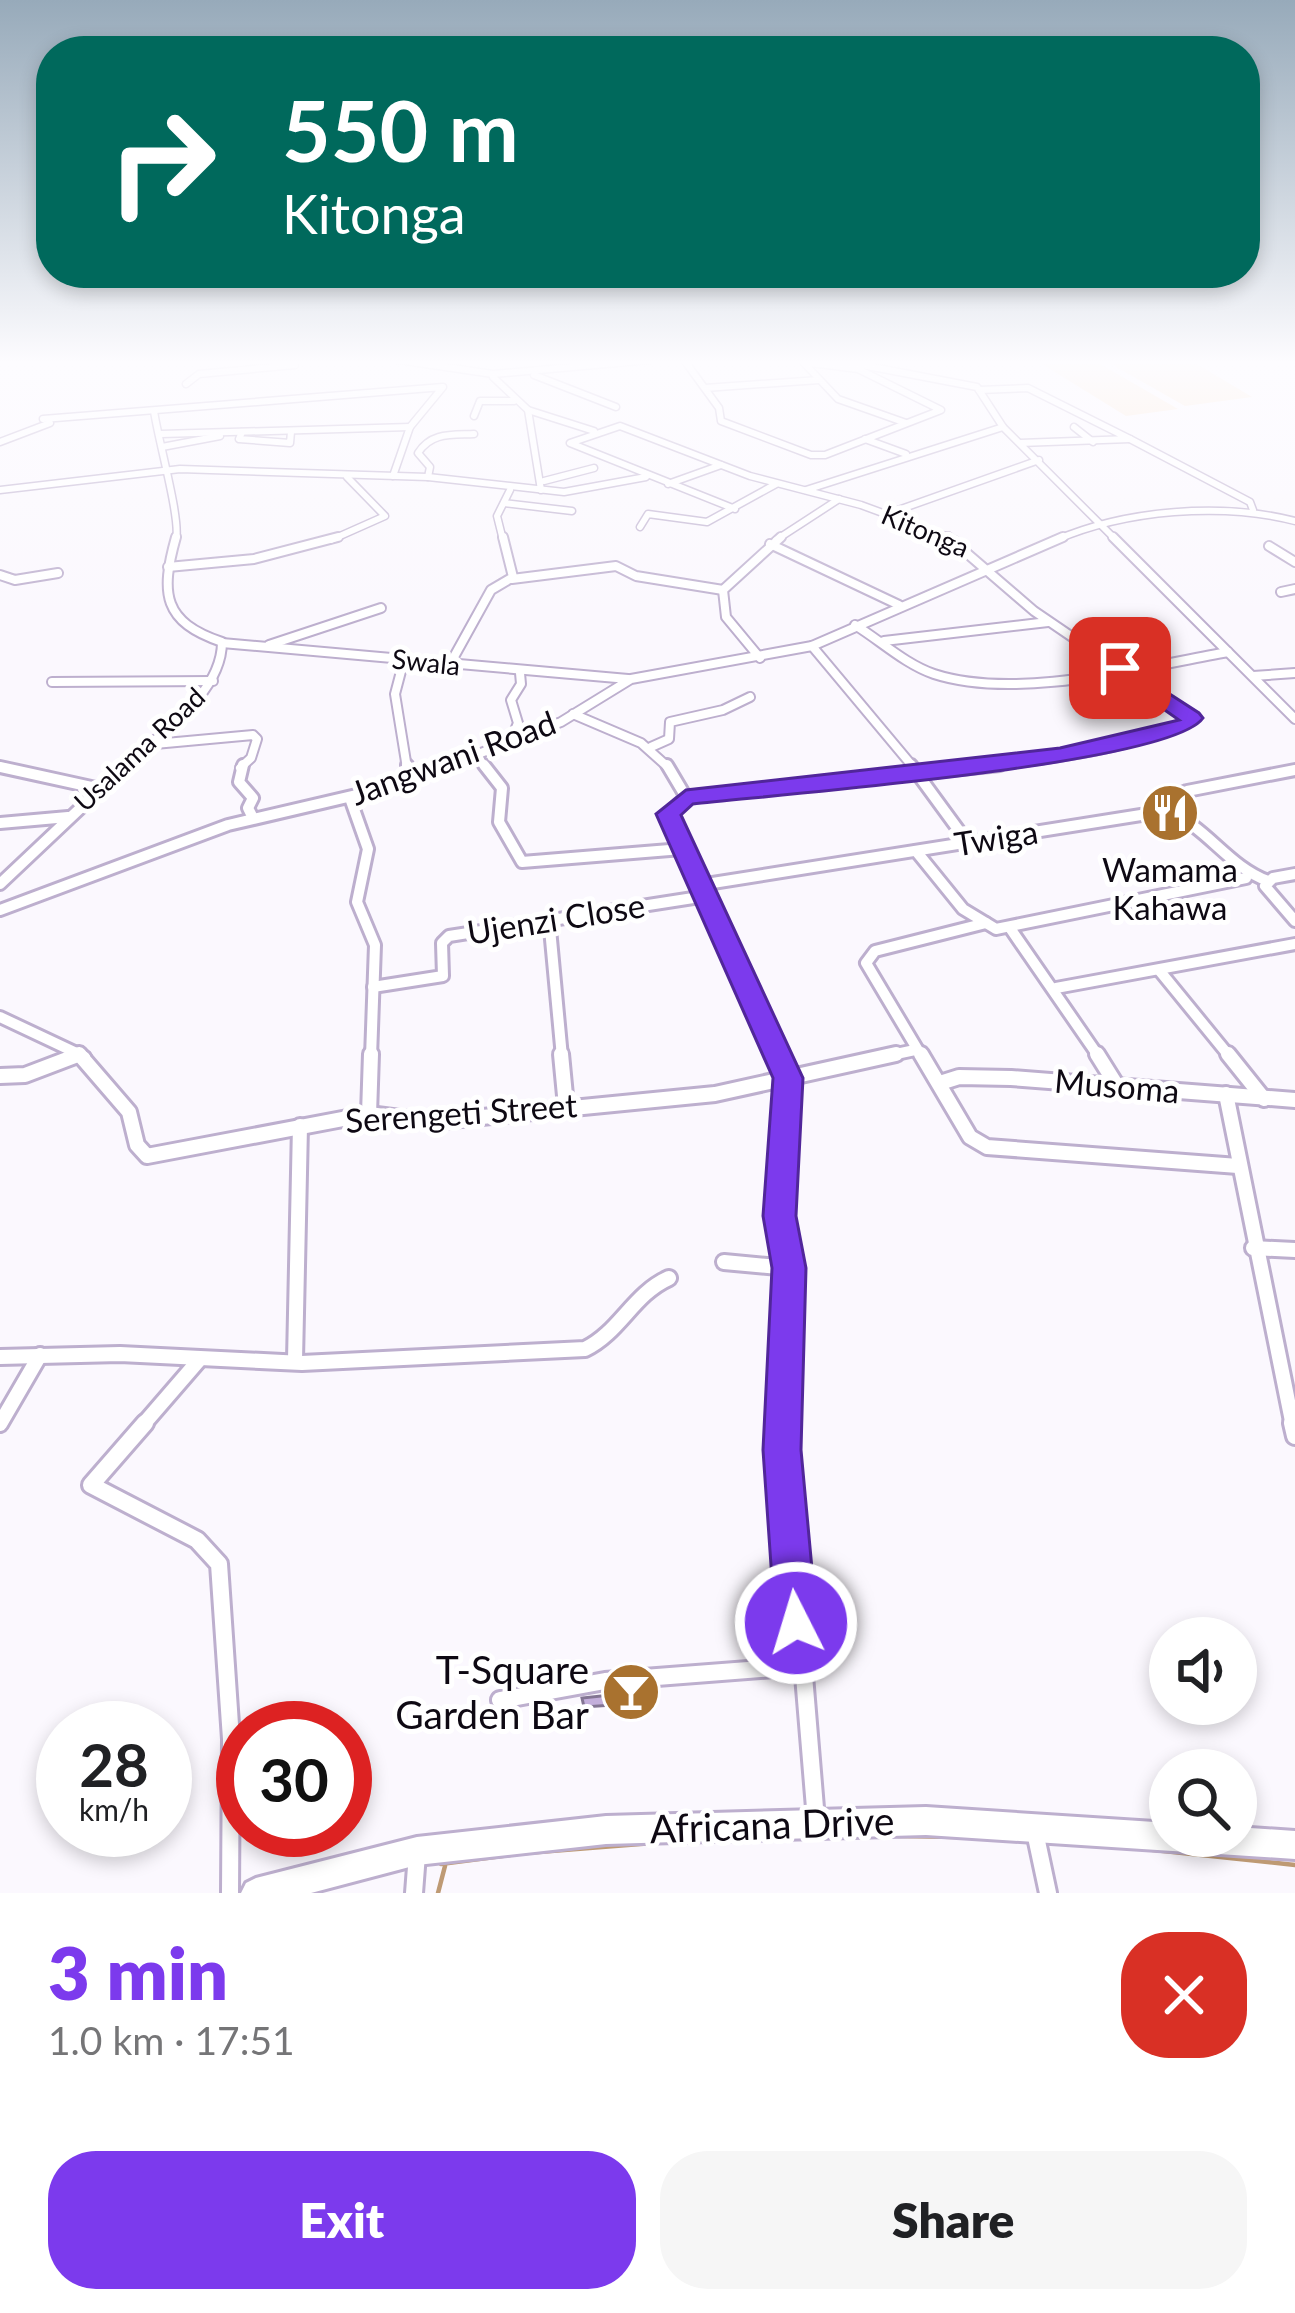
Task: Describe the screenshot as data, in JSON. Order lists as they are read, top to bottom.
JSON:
{
  "streets": {
    "main road": ["Africana Drive"],
    "street": [
      "Kitonga",
      "Swala",
      "Usalama Road",
      "Jangwani Road",
      "Twiga",
      "Ujenzi Close",
      "Musoma",
      "Serengeti Street"
    ]
  },
  "crossings": [
    ["Kitonga", "Jangwani Road"],
    ["Swala", "Usalama Road"],
    ["Swala", "Jangwani Road"],
    ["Twiga", "Ujenzi Close"]
  ],
  "places": {
    "restaurant": ["Wamama Kahawa"],
    "bar": ["T-Square Garden Bar"]
  },
  "page": {
    "turn": ["550 m", "Kitonga"],
    "speed": "28 km/h",
    "limit": "30",
    "heading": ["3 min", "1.0 km · 17:51"],
    "buttons": ["Exit", "Share"]
  }
}
